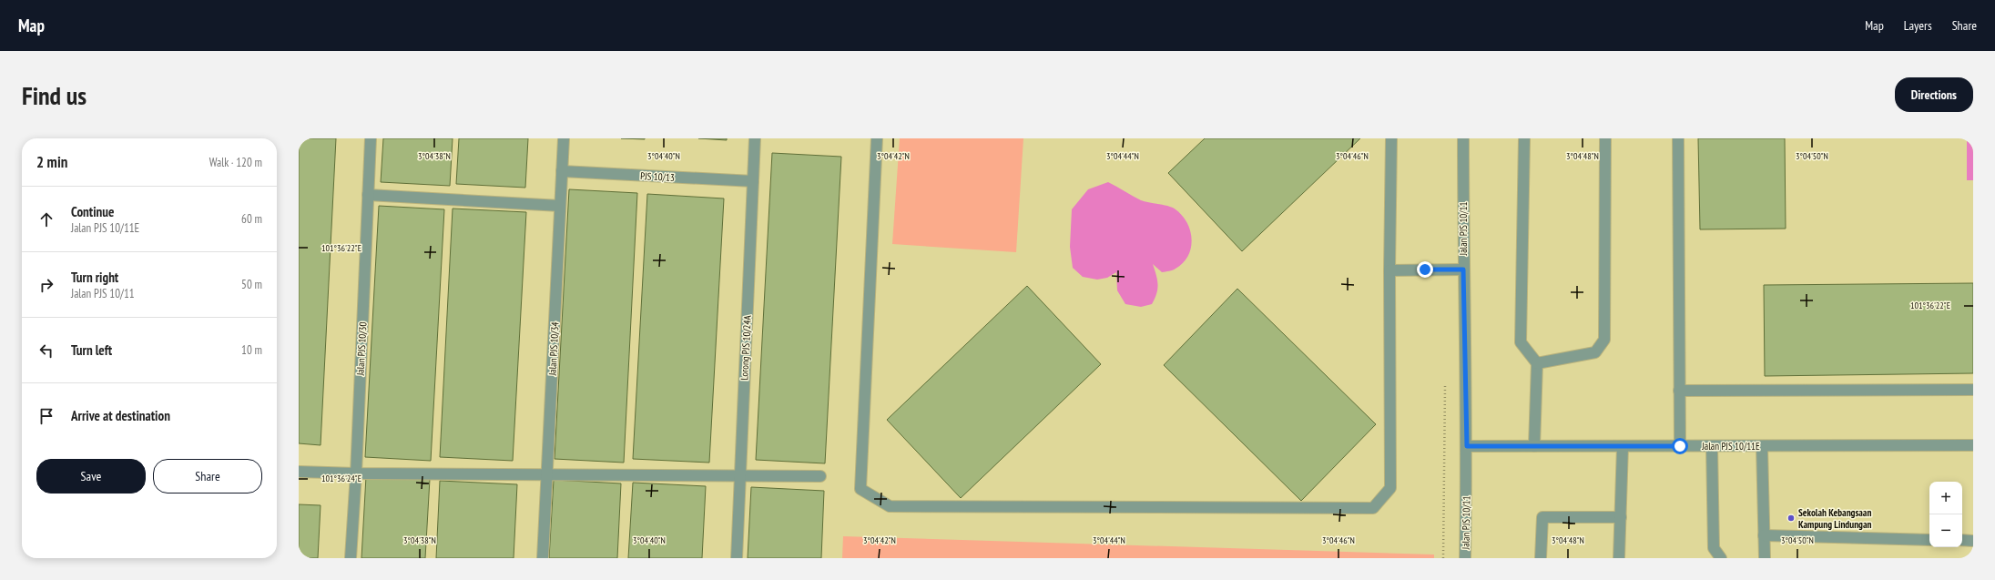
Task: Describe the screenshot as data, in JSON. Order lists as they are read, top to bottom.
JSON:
{
  "streets": {
    "street": [
      "PJS 10/13",
      "Jalan PJS 10/11",
      "Lorong PJS 10/24A",
      "Jalan PJS 10/30",
      "Jalan PJS 10/34",
      "Jalan PJS 10/11E"
    ]
  },
  "crossings": [
    ["PJS 10/13", "Lorong PJS 10/24A"],
    ["PJS 10/13", "Jalan PJS 10/34"],
    ["Jalan PJS 10/11", "Jalan PJS 10/11E"]
  ],
  "places": ["Sekolah Kebangsaan Kampung Lindungan"],
  "page": {
    "header": "Map",
    "nav": ["Map", "Layers", "Share"],
    "buttons": [
      "Directions",
      ["Save", "Share"]
    ],
    "title": "Find us",
    "heading": ["2 min", "Walk · 120 m"],
    "list": [
      ["Continue", "Jalan PJS 10/11E", "60 m"],
      ["Turn right", "Jalan PJS 10/11", "50 m"],
      ["Turn left", "10 m"],
      "Arrive at destination"
    ],
    "map_buttons": ["+", "−"]
  },
  "coordinates": [
    "3°04'38\"N",
    "3°04'40\"N",
    "3°04'42\"N",
    "3°04'44\"N",
    "3°04'46\"N",
    "3°04'48\"N",
    "3°04'50\"N",
    "101°36'22\"E",
    "101°36'24\"E"
  ]
}
